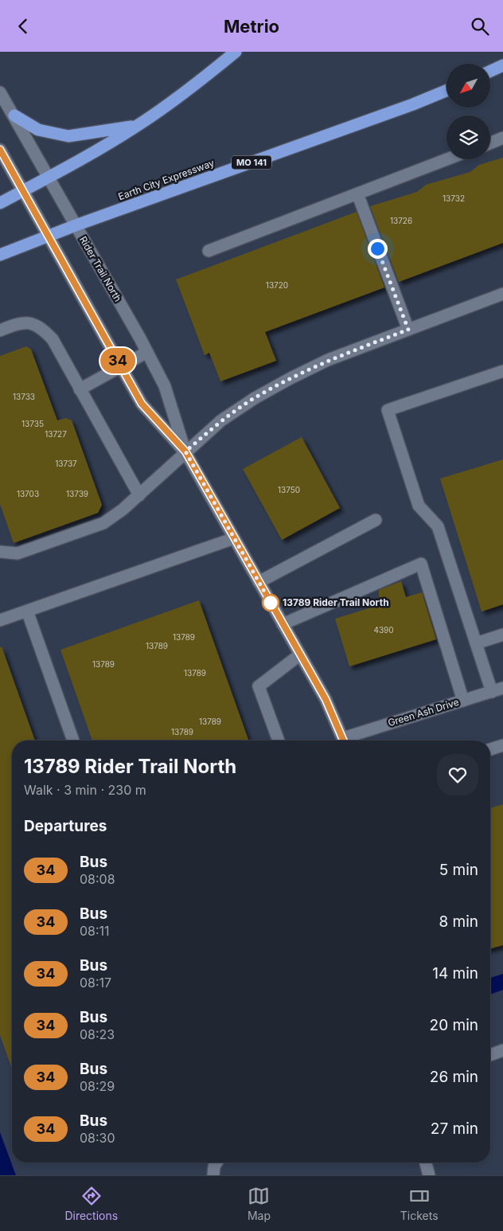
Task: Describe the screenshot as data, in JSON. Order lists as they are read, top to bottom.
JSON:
{
  "streets": {
    "highway": ["MO 141", "Earth City Expressway"],
    "street": ["Rider Trail North", "Green Ash Drive"]
  },
  "crossings": [
    ["Earth City Expressway", "Rider Trail North"]
  ],
  "places": ["13789 Rider Trail North"],
  "lines": ["bus line 34"],
  "house_numbers": [
    "13732",
    "13726",
    "13720",
    "13733",
    "13735",
    "13727",
    "13737",
    "13750",
    "13703",
    "13739",
    "4390",
    "13789",
    "13789",
    "13789",
    "13789",
    "13789",
    "13789"
  ],
  "north": "bottom left",
  "page": {
    "header": "Metrio",
    "on_map": "34",
    "heading": [
      ["13789 Rider Trail North", "Walk · 3 min · 230 m"],
      "Departures"
    ],
    "list": [
      {
        "mark": "34",
        "name": "Bus",
        "note": "08:08",
        "value": "5 min"
      },
      {
        "mark": "34",
        "name": "Bus",
        "note": "08:11",
        "value": "8 min"
      },
      {
        "mark": "34",
        "name": "Bus",
        "note": "08:17",
        "value": "14 min"
      },
      {
        "mark": "34",
        "name": "Bus",
        "note": "08:23",
        "value": "20 min"
      },
      {
        "mark": "34",
        "name": "Bus",
        "note": "08:29",
        "value": "26 min"
      },
      {
        "mark": "34",
        "name": "Bus",
        "note": "08:30",
        "value": "27 min"
      }
    ],
    "tabs": ["Directions", "Map", "Tickets"]
  }
}
